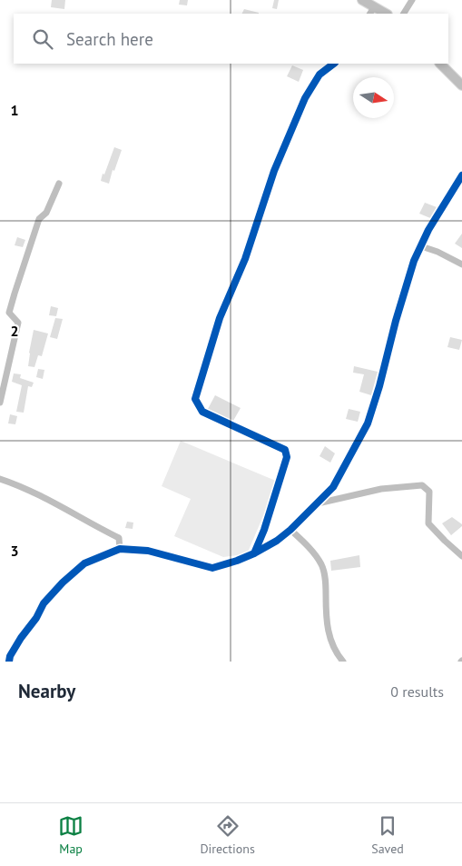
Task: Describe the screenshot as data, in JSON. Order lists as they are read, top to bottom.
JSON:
{
  "north": "right",
  "page": {
    "search": "Search here",
    "heading": ["Nearby", "0 results"],
    "nav": ["Map", "Directions", "Saved"]
  },
  "grid": {
    "rows": ["1", "2", "3"]
  }
}
